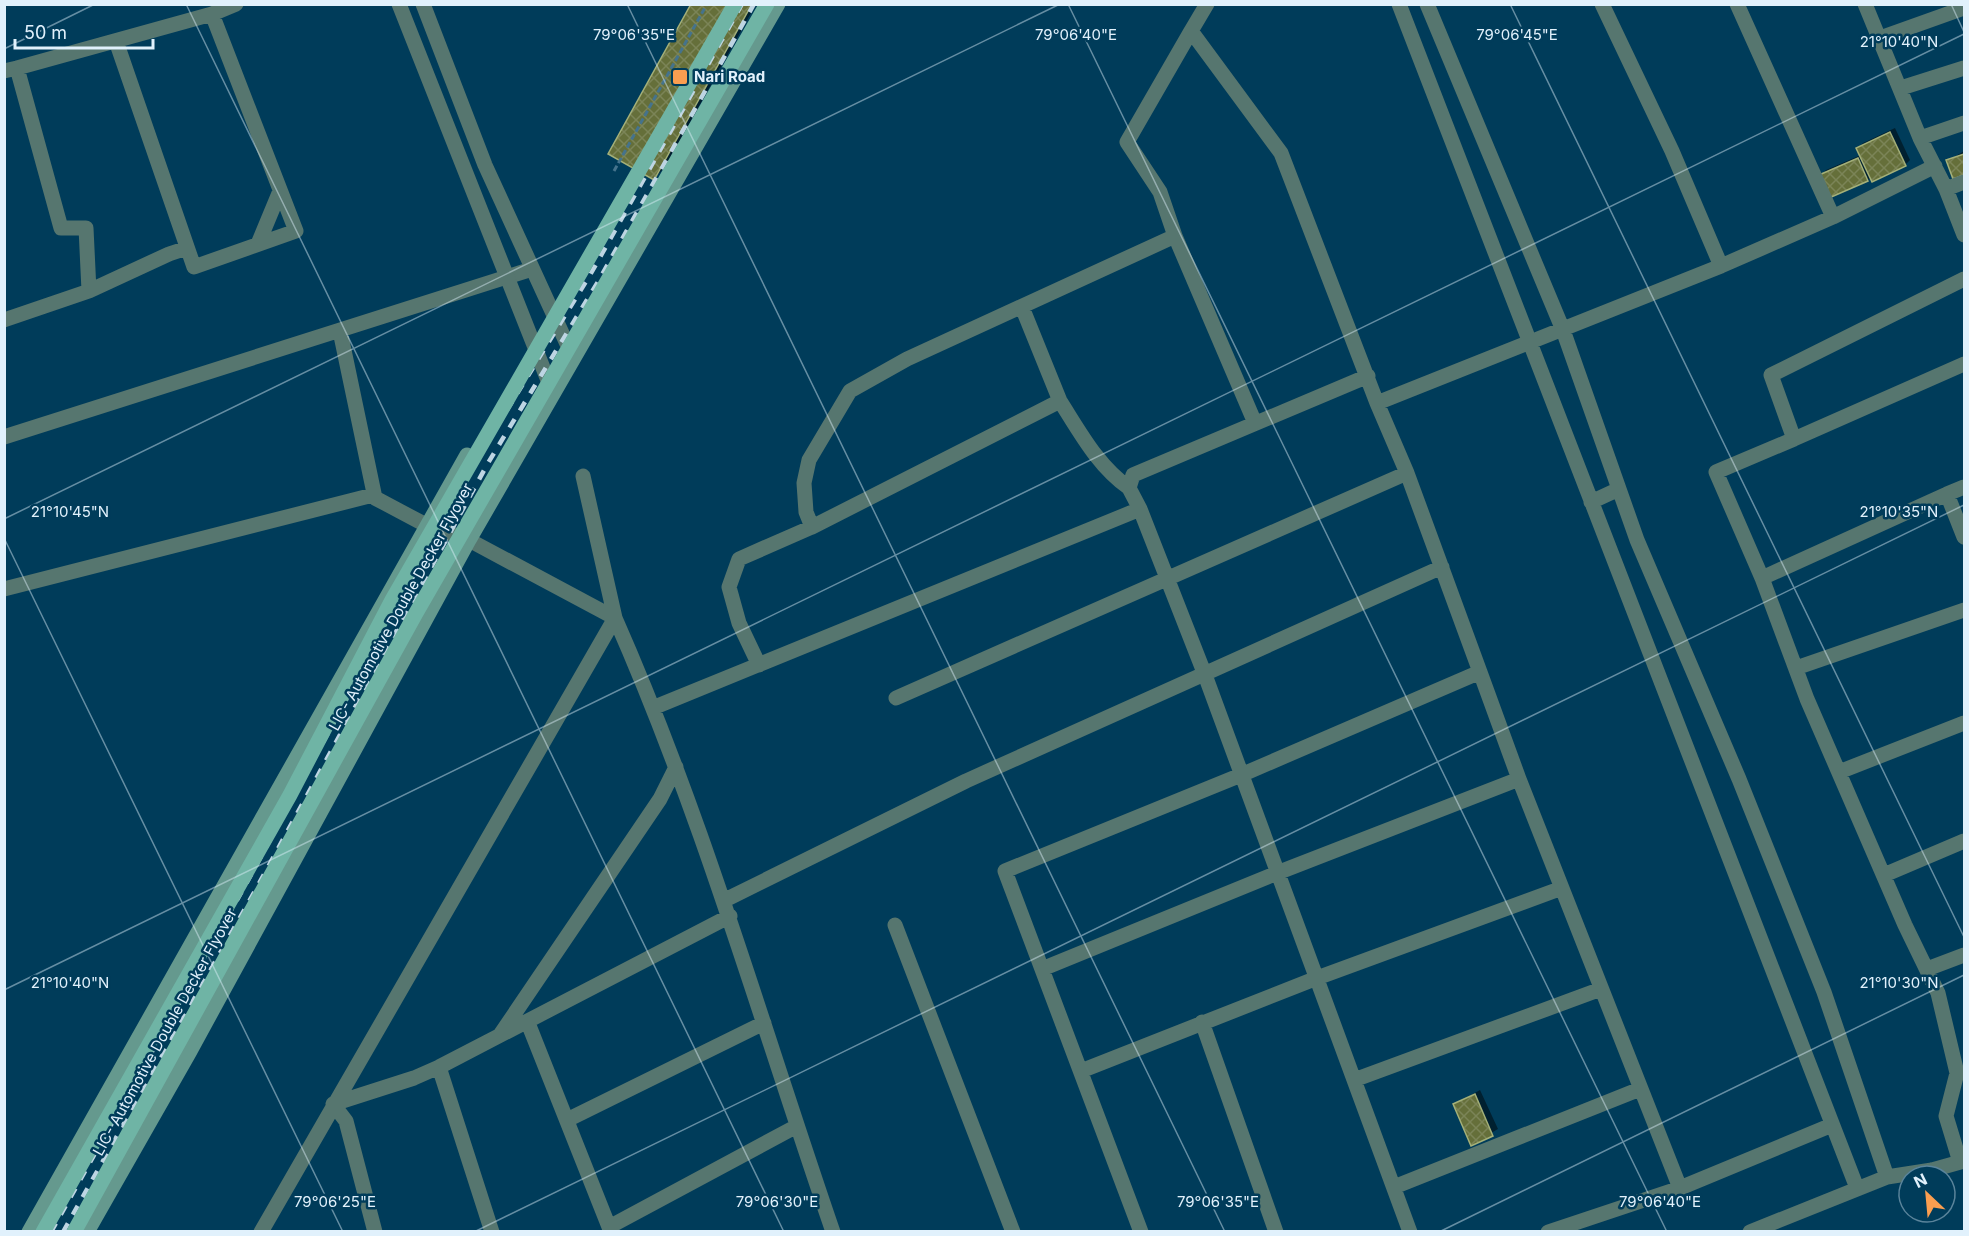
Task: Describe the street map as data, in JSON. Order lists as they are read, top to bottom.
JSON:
{
  "streets": {
    "main road": ["LIC- Automotive Double Decker Flyover"]
  },
  "places": {
    "transit": ["Nari Road"]
  },
  "scale_bar": "50 m",
  "north": "top left",
  "coordinates": [
    "79°06'35\"E",
    "79°06'40\"E",
    "79°06'45\"E",
    "21°10'40\"N",
    "21°10'35\"N",
    "21°10'45\"N",
    "21°10'30\"N",
    "79°06'25\"E",
    "79°06'30\"E"
  ]
}
